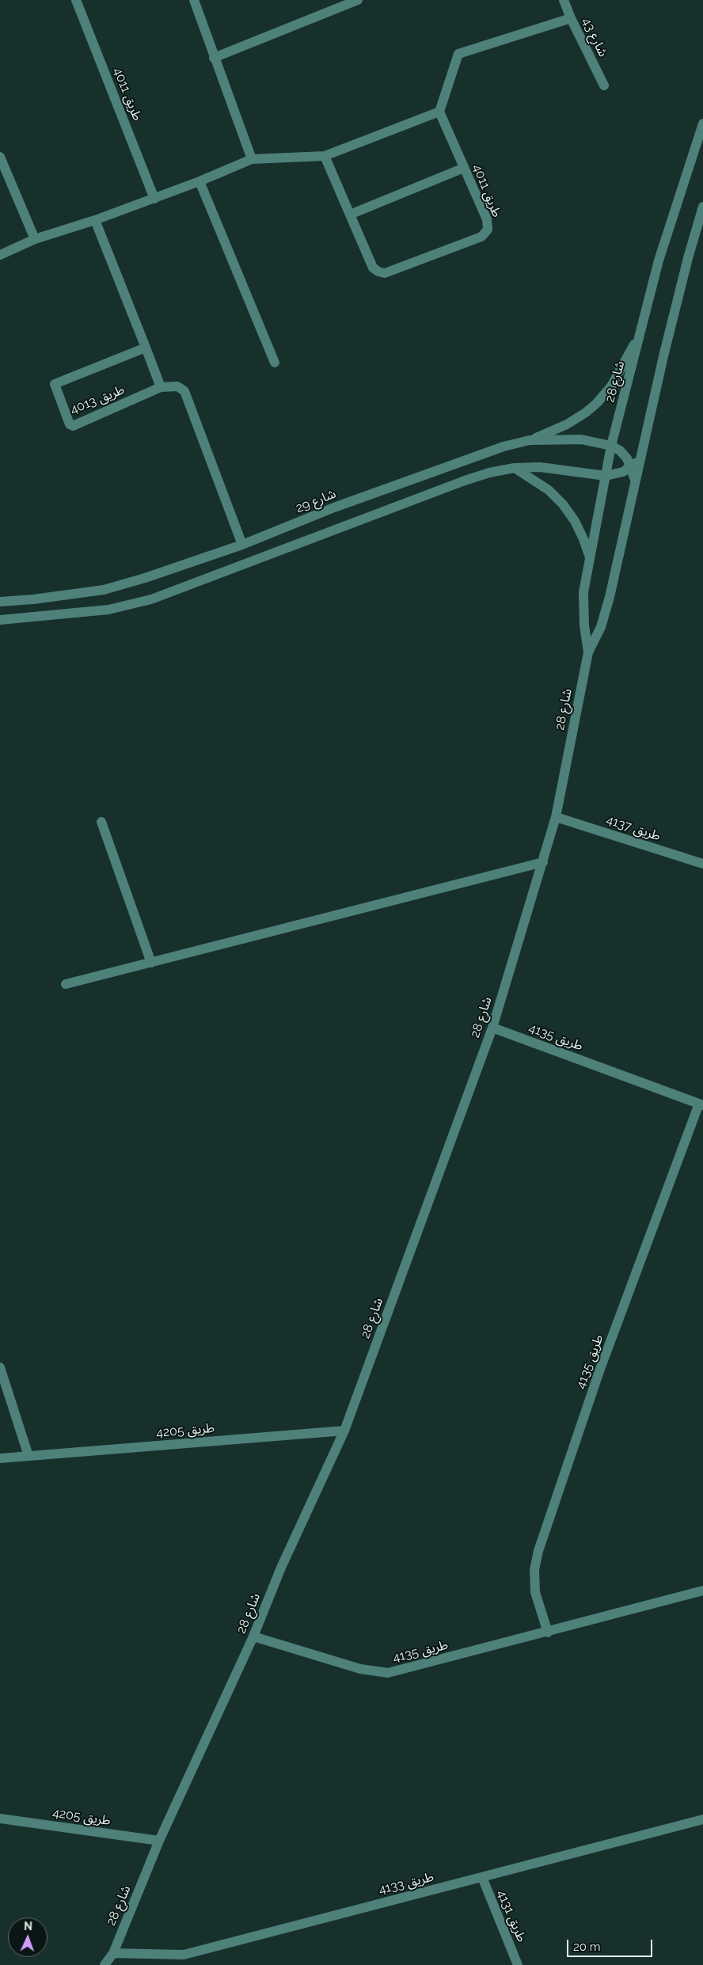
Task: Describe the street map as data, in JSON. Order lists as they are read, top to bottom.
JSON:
{
  "streets": {
    "street": [
      "شارع 43",
      "طريق 4011",
      "شارع 28",
      "طريق 4013",
      "شارع 29",
      "طريق 4137",
      "طريق 4135",
      "طريق 4205",
      "طريق 4133",
      "طريق 4131"
    ]
  },
  "crossings": [
    ["شارع 28", "شارع 29"],
    ["شارع 28", "طريق 4137"],
    ["شارع 28", "طريق 4135"],
    ["شارع 28", "طريق 4205"],
    ["شارع 28", "طريق 4133"],
    ["طريق 4133", "طريق 4131"]
  ],
  "scale_bar": "20 m",
  "north": "top"
}
